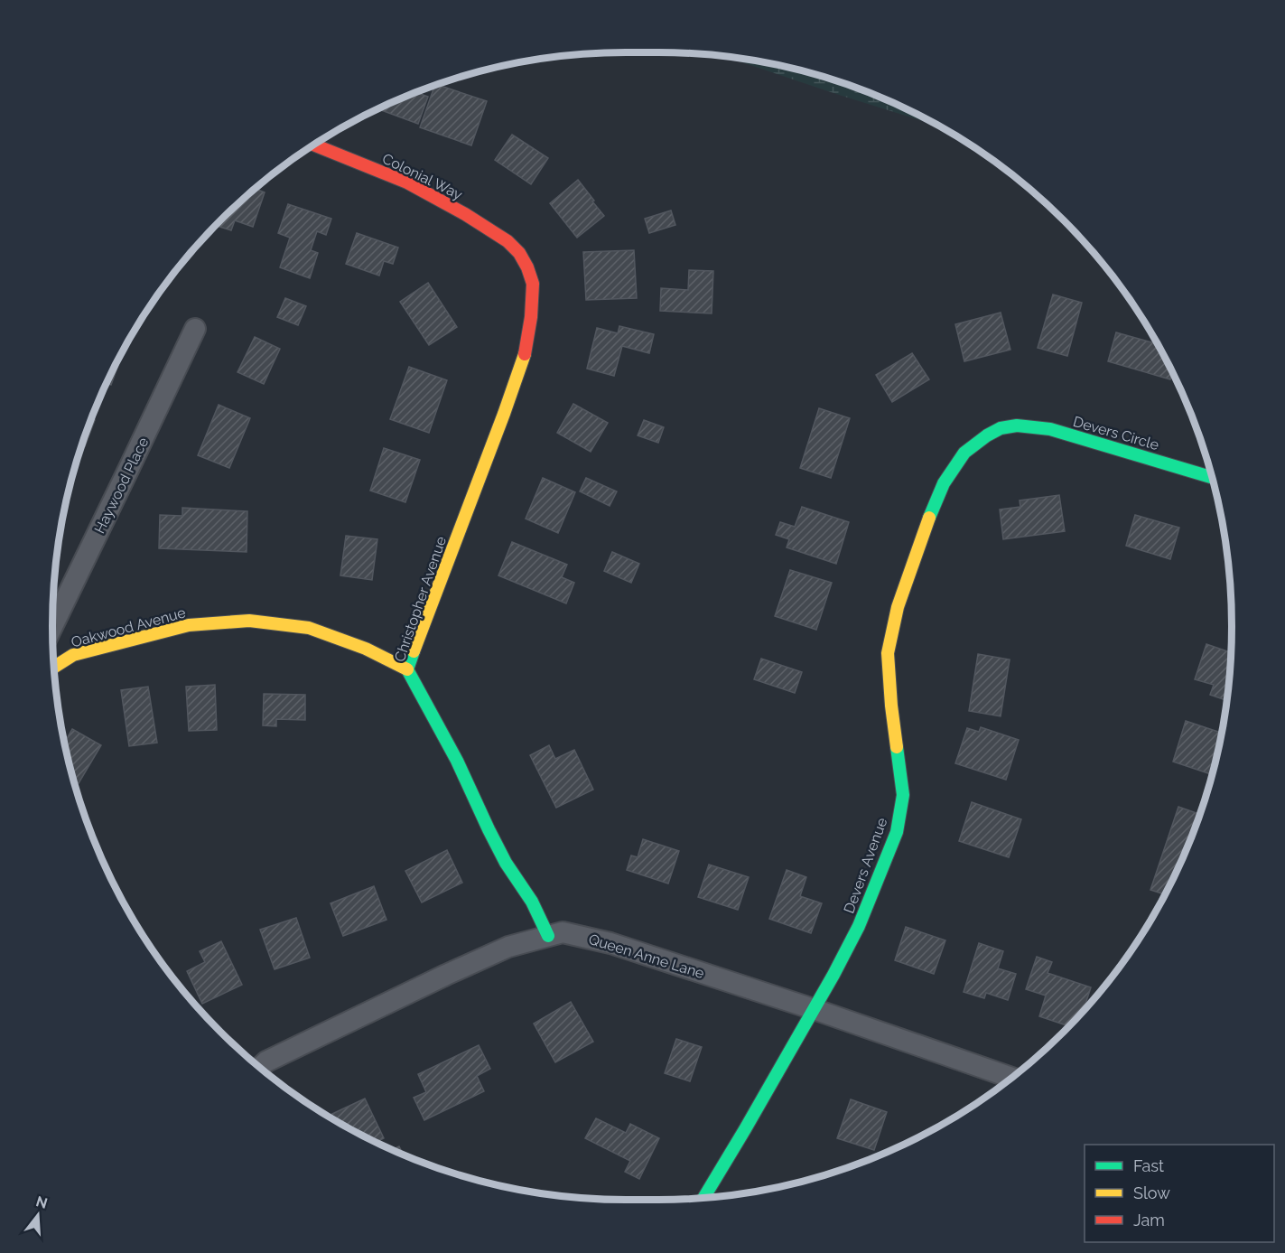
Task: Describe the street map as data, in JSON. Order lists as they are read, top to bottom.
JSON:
{
  "streets": {
    "street": [
      "Colonial Way",
      "Devers Circle",
      "Haywood Place",
      "Christopher Avenue",
      "Oakwood Avenue",
      "Devers Avenue",
      "Queen Anne Lane"
    ]
  },
  "crossings": [
    ["Colonial Way", "Christopher Avenue"],
    ["Devers Circle", "Devers Avenue"],
    ["Christopher Avenue", "Oakwood Avenue"],
    ["Christopher Avenue", "Queen Anne Lane"],
    ["Devers Avenue", "Queen Anne Lane"]
  ],
  "legend": ["Fast", "Slow", "Jam"],
  "north": "top"
}
